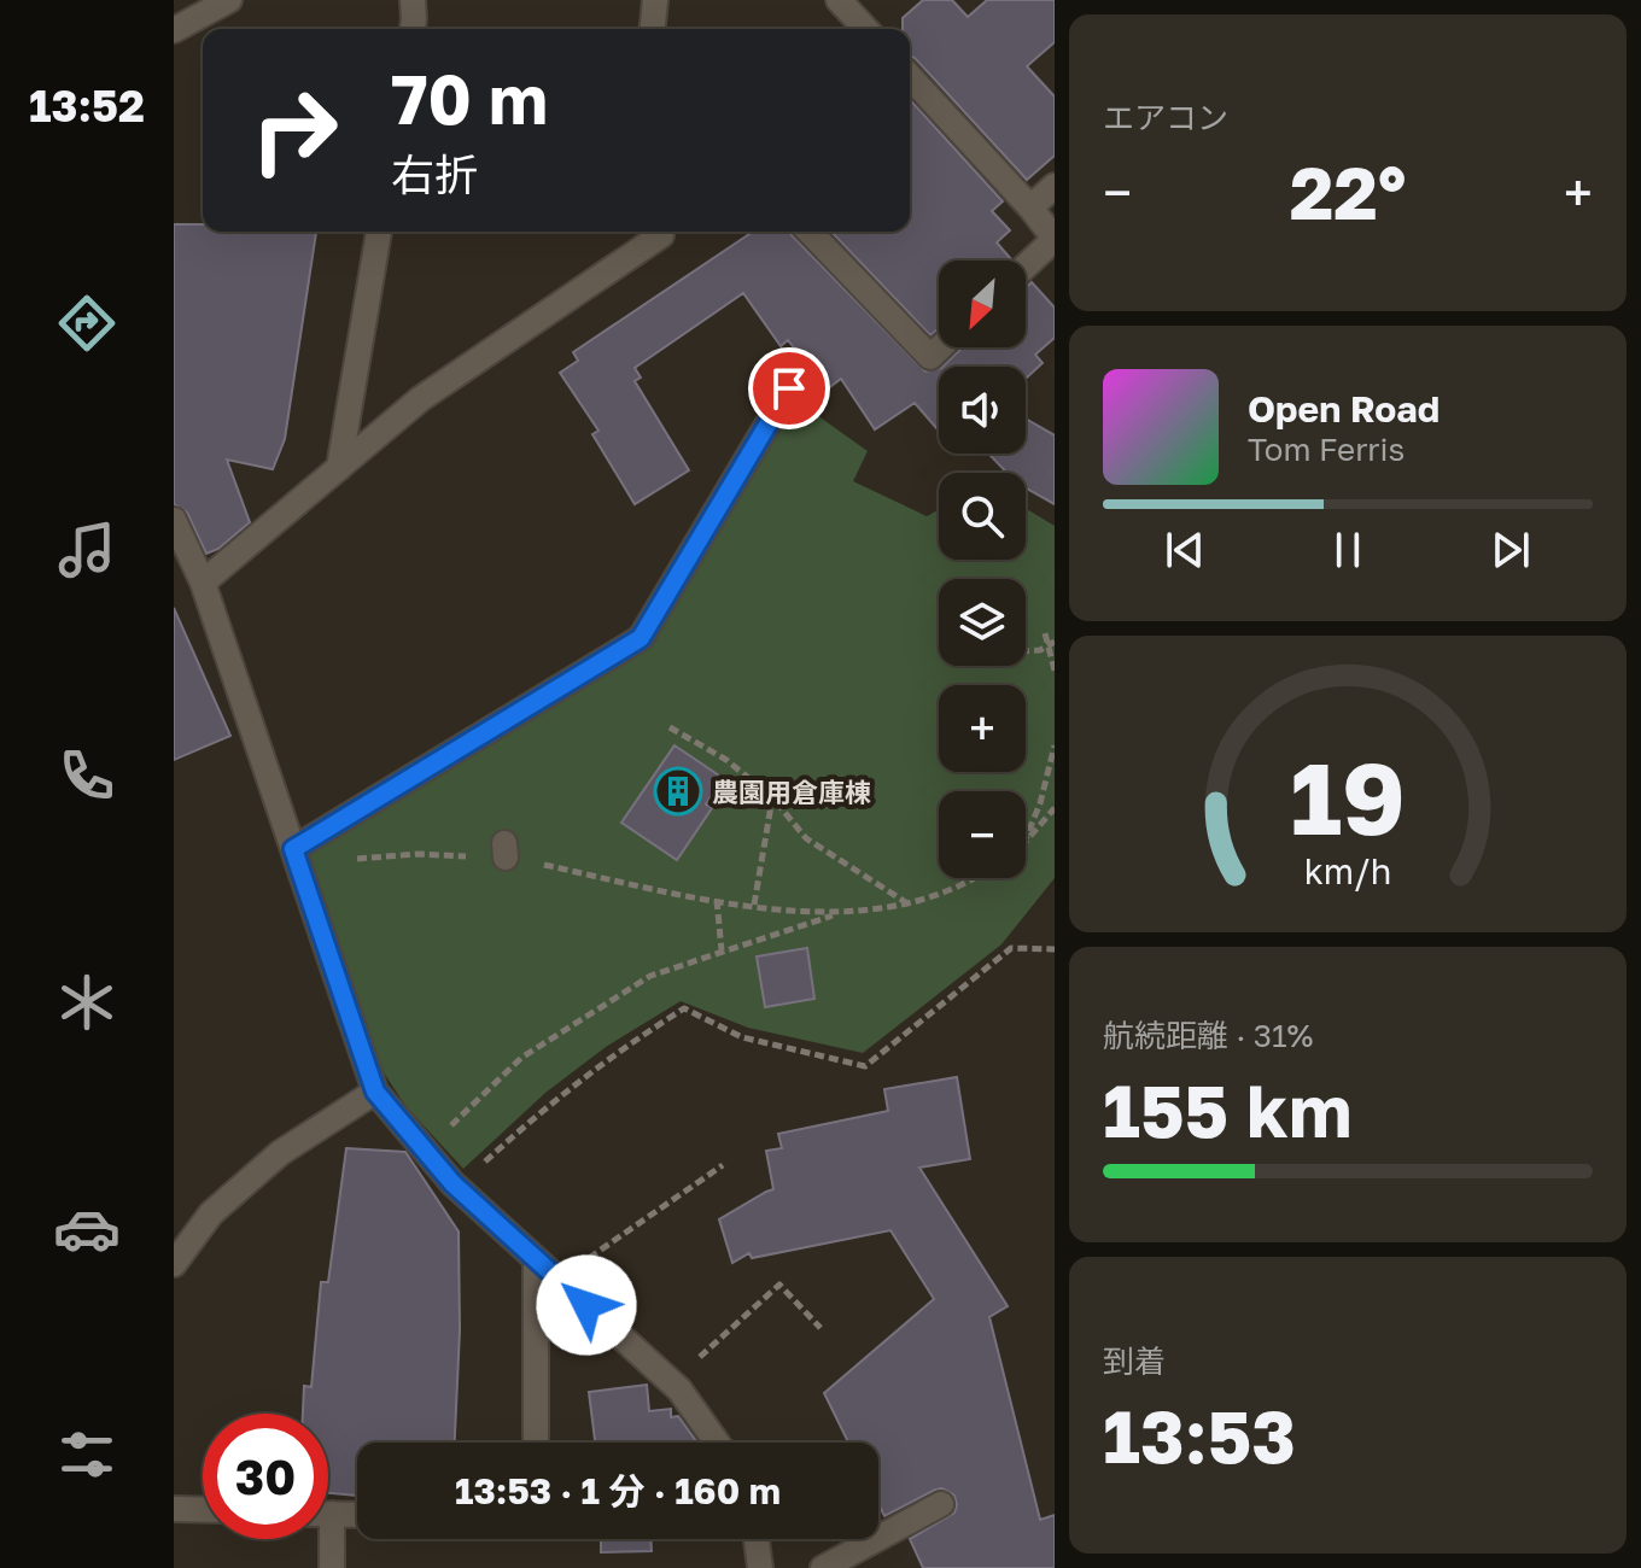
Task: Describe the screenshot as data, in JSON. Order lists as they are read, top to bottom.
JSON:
{
  "places": {
    "building": ["農園用倉庫棟"]
  },
  "north": "bottom left",
  "page": {
    "tabs": "13:52",
    "tile": [
      "エアコン",
      ["航続距離 · 31%", "155 km"],
      ["到着", "13:53"]
    ],
    "turn": ["70 m", "右折"],
    "heat": ["−", "22°", "+"],
    "map_buttons": ["+", "−"],
    "song": ["Open Road", "Tom Ferris"],
    "limit": "30",
    "trip": "13:53 · 1 分 · 160 m",
    "gauge": ["19", "km/h"]
  }
}
